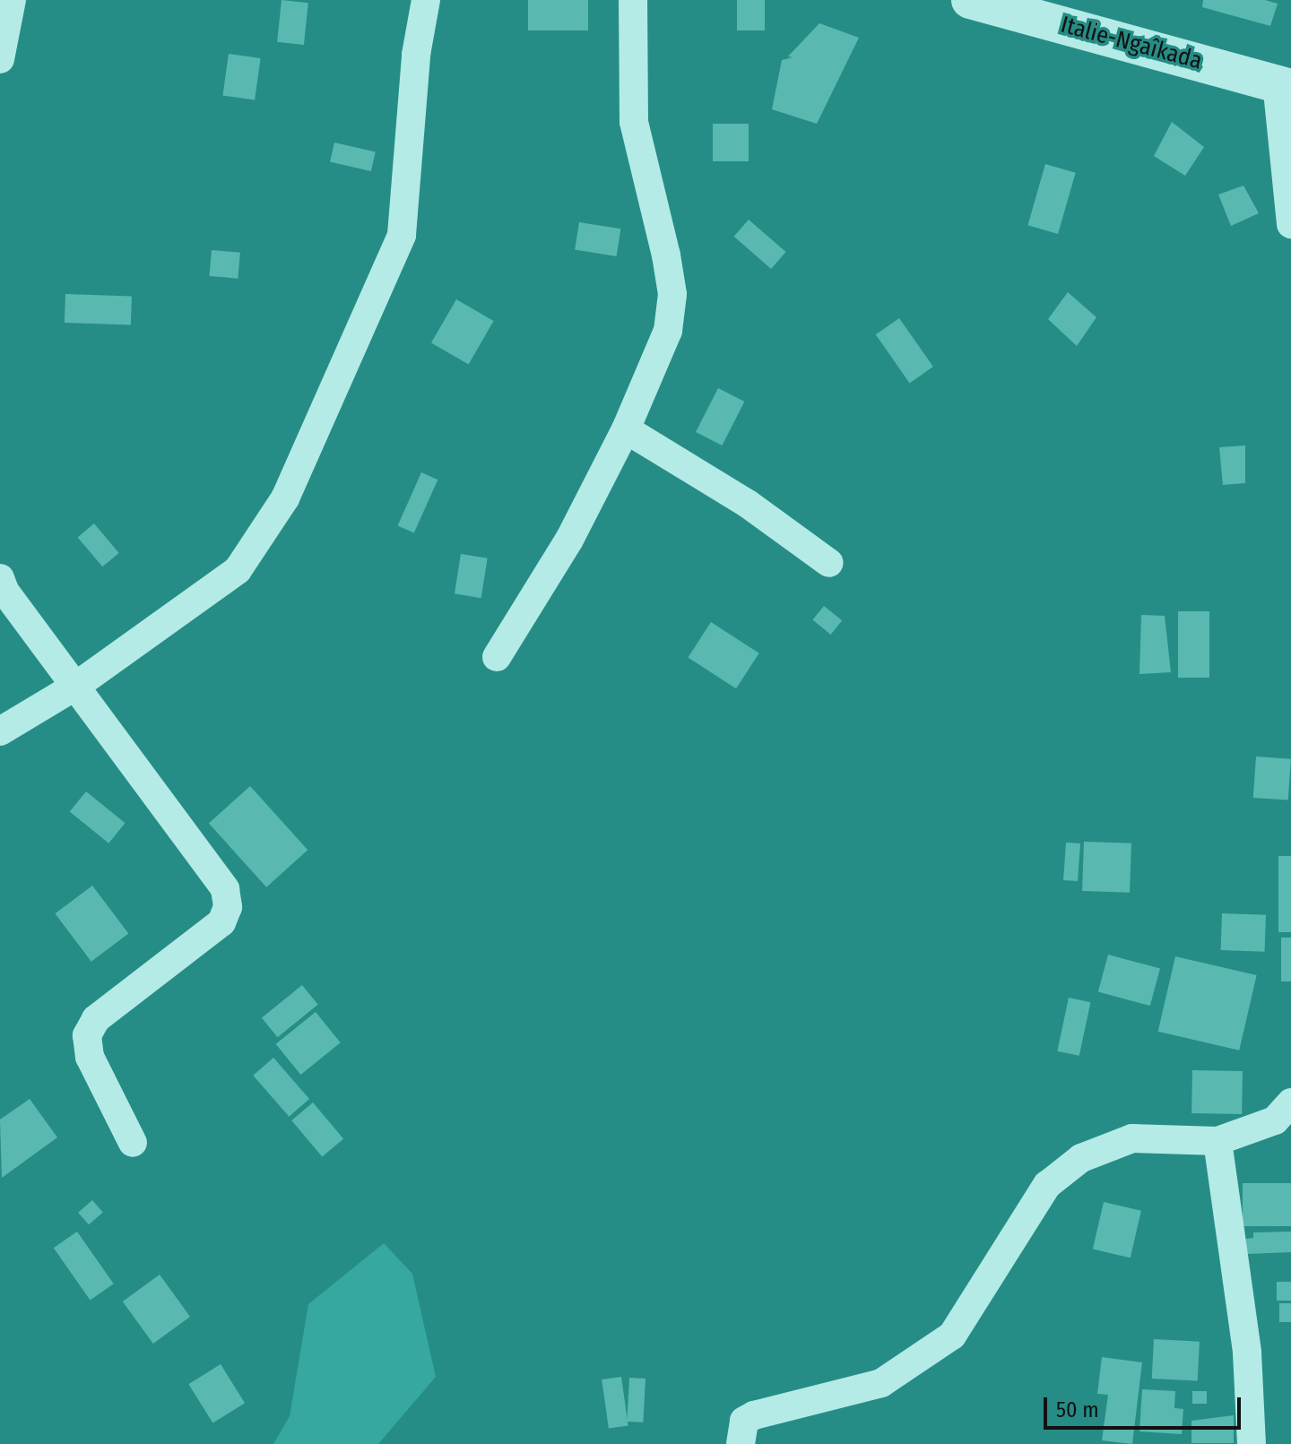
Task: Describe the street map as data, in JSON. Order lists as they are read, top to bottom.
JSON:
{
  "streets": {
    "street": ["Italie-Ngaîkada"]
  },
  "scale_bar": "50 m"
}
